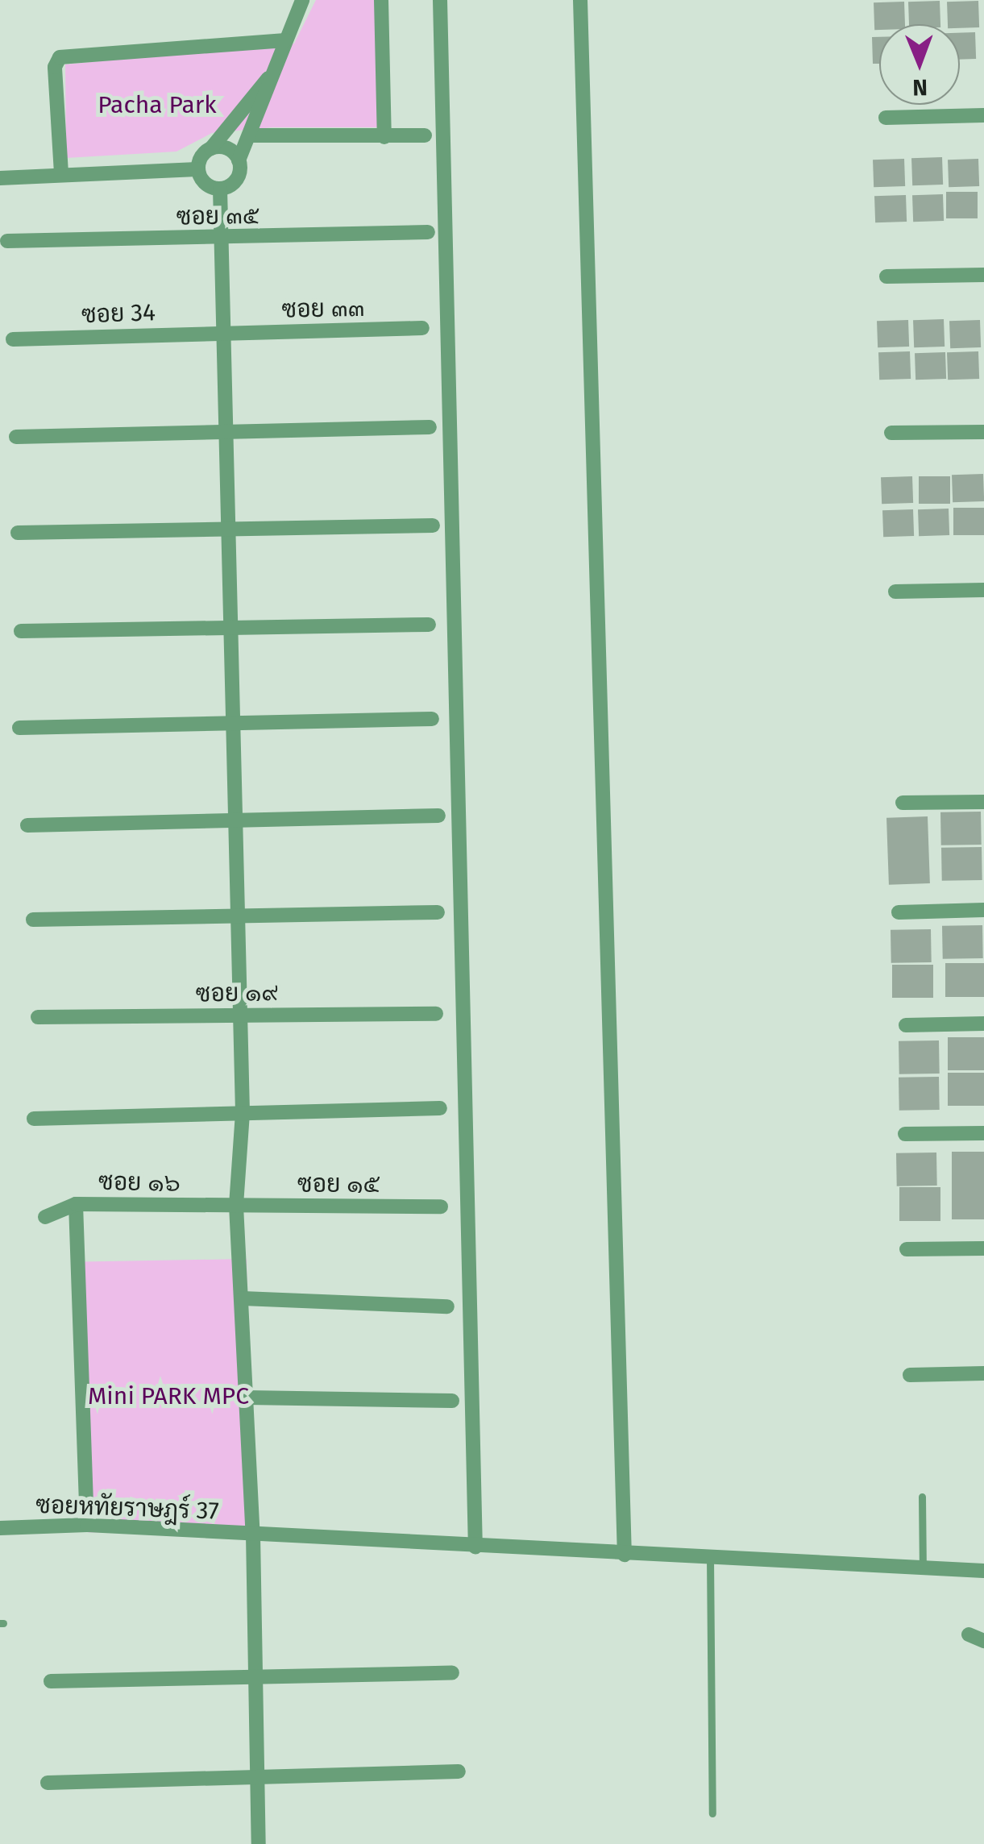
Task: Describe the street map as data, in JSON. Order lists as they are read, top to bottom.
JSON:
{
  "streets": {
    "street": [
      "ซอย ๓๕",
      "ซอย ๓๓",
      "ซอย 34",
      "ซอย ๑๙",
      "ซอย ๑๖",
      "ซอย ๑๕",
      "ซอยหทัยราษฎร์ 37"
    ]
  },
  "crossings": [
    ["ซอย ๓๓", "ซอย 34"],
    ["ซอย ๑๖", "ซอย ๑๕"]
  ],
  "parks": ["Pacha Park", "Mini PARK MPC"],
  "north": "bottom"
}
